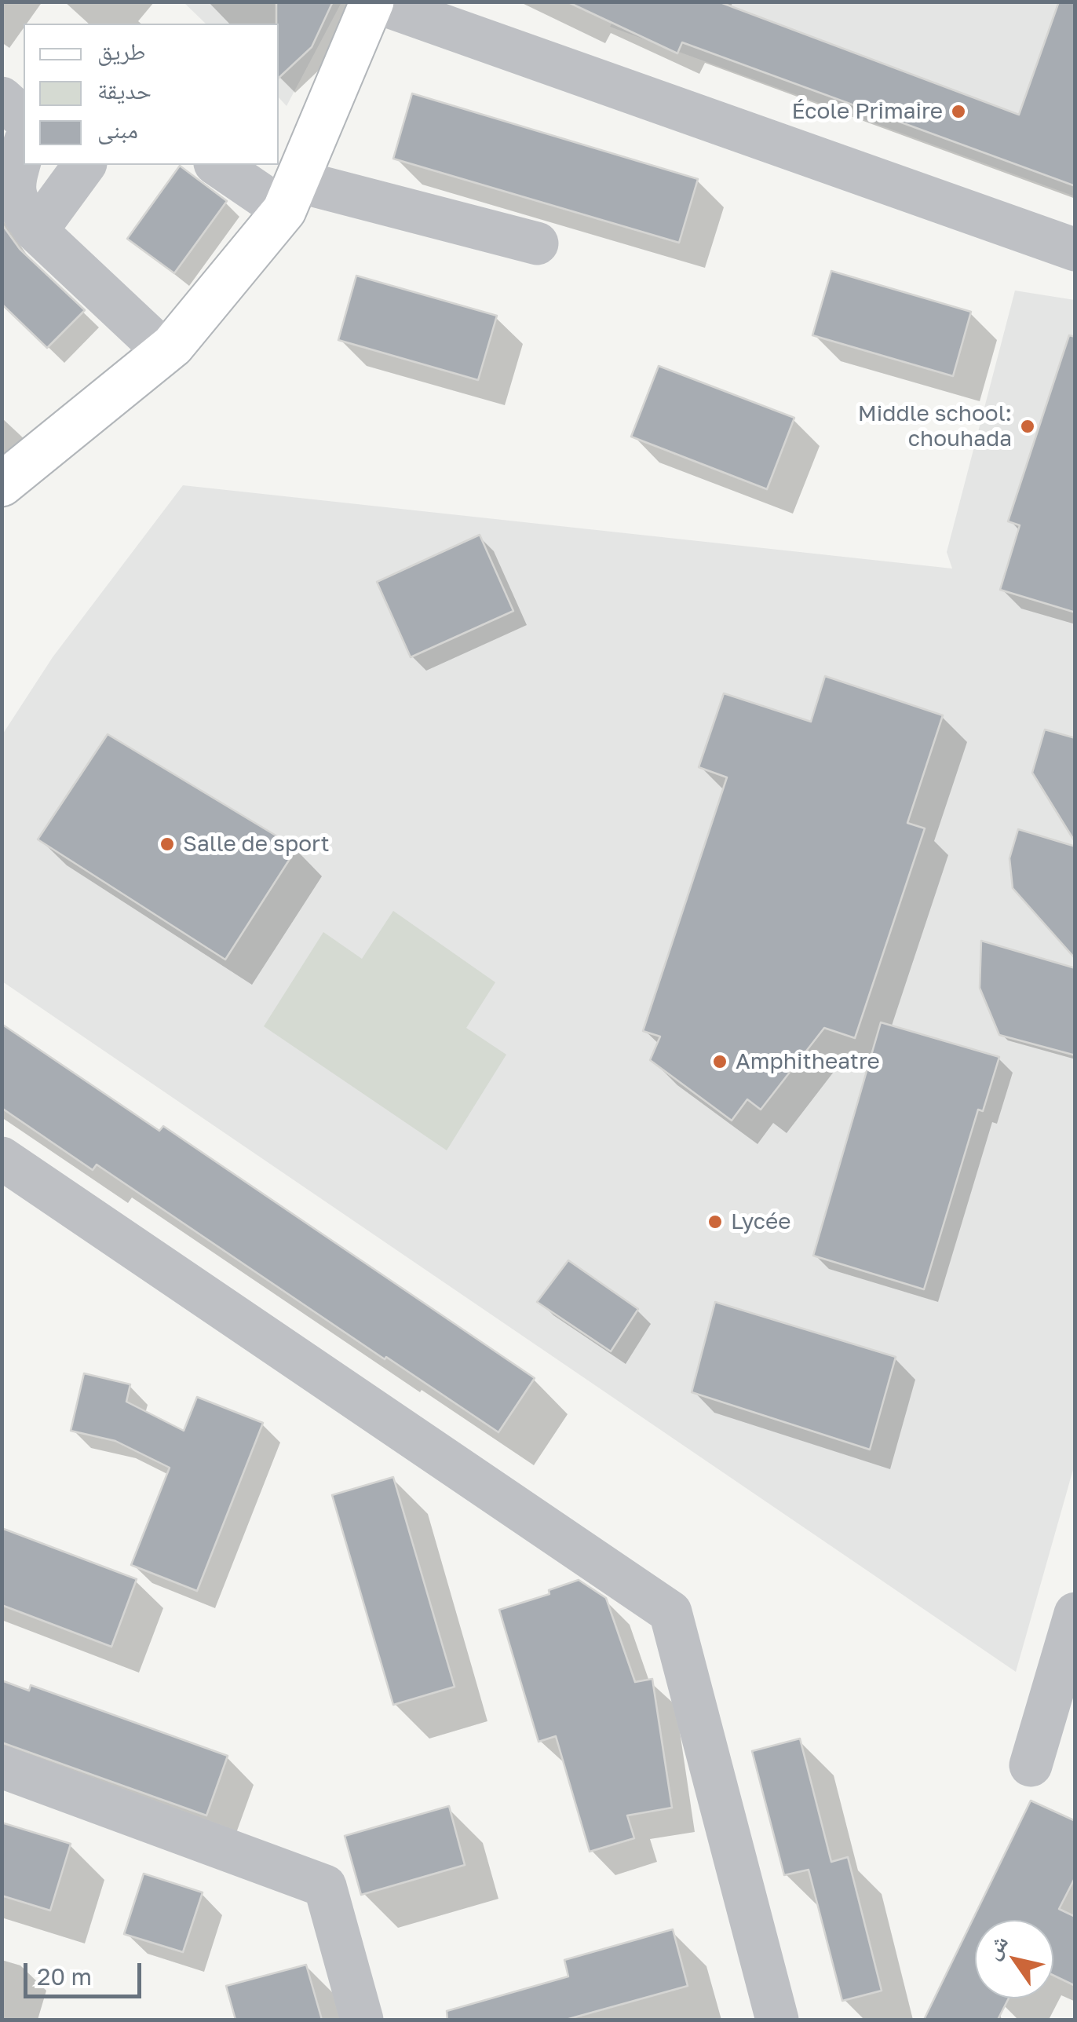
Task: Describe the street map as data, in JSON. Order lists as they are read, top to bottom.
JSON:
{
  "places": [
    "École Primaire",
    "Middle school: chouhada",
    "Salle de sport",
    "Amphitheatre",
    "Lycée"
  ],
  "legend": ["طريق", "حديقة", "مبنى"],
  "scale_bar": "20 m",
  "north": "top left"
}
